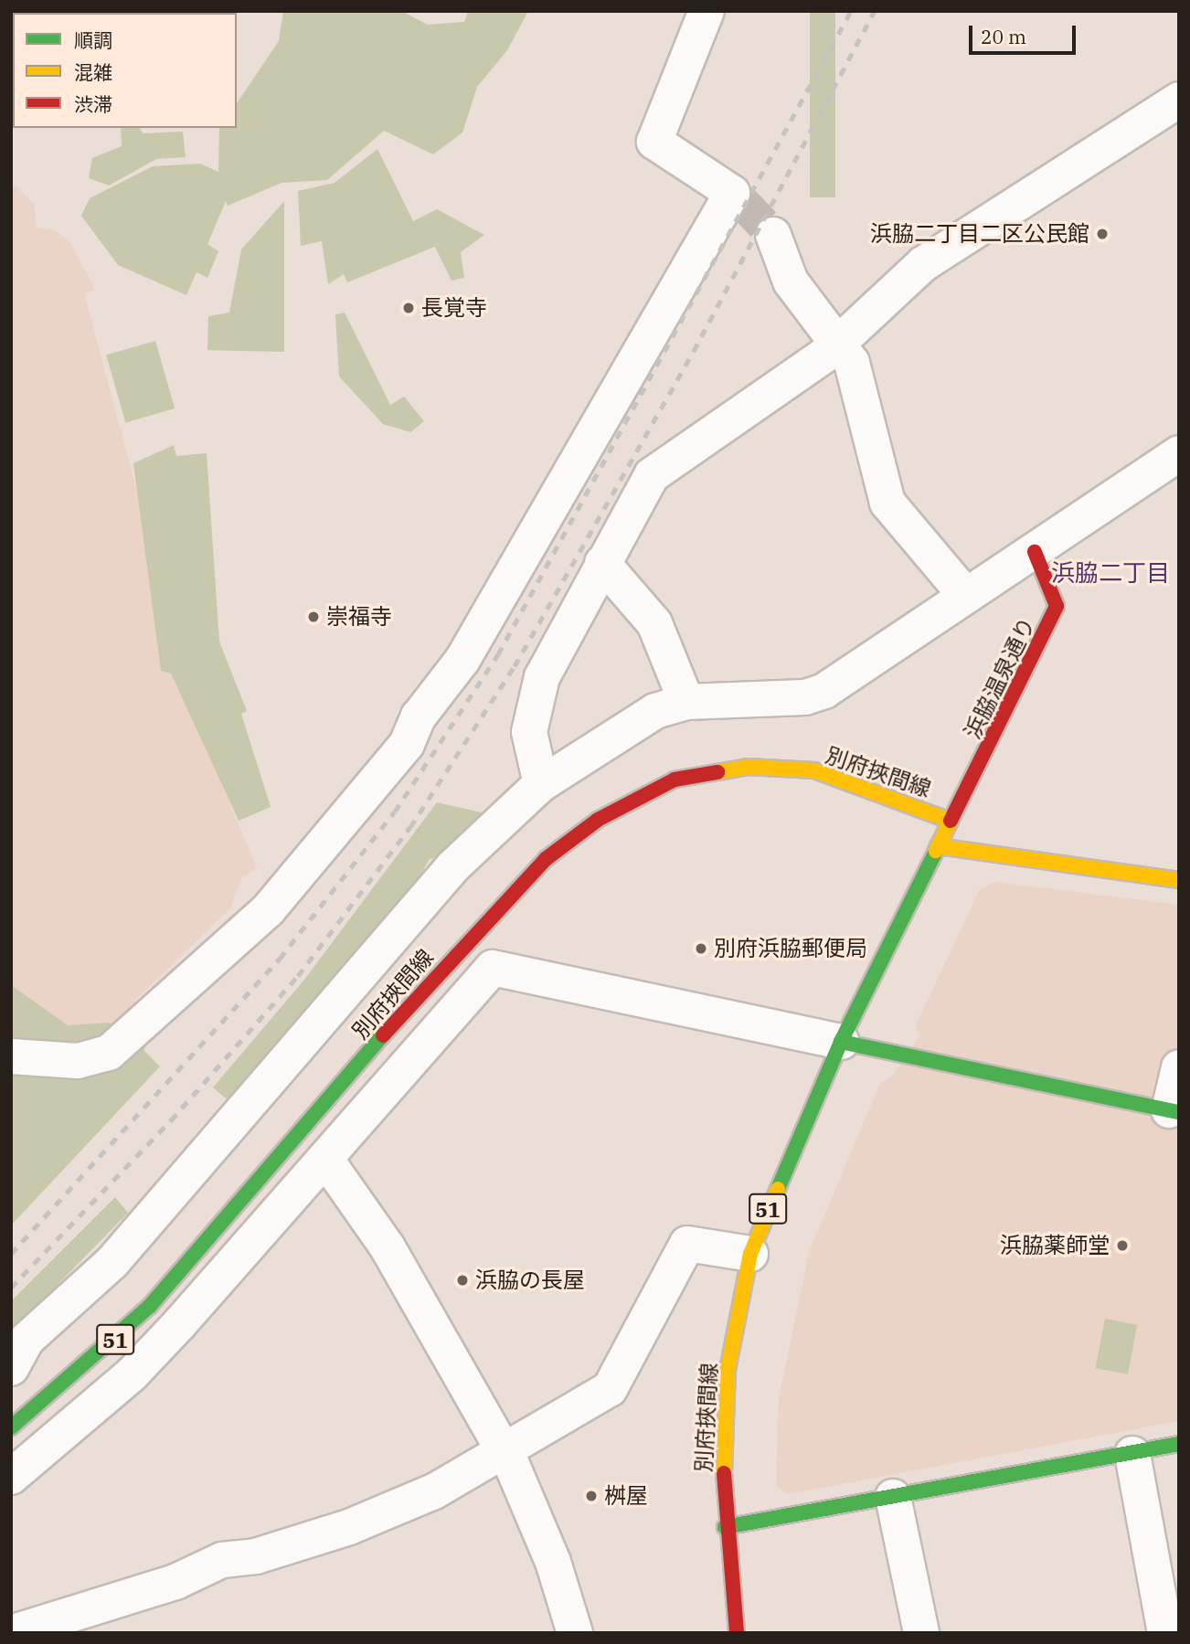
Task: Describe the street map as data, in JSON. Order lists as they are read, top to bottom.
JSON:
{
  "streets": {
    "main road": ["浜脇温泉通り", "別府挾間線", "51"]
  },
  "crossings": [
    ["浜脇温泉通り", "別府挾間線"]
  ],
  "districts": ["浜脇二丁目"],
  "places": [
    "浜脇二丁目二区公民館",
    "長覚寺",
    "崇福寺",
    "別府浜脇郵便局",
    "浜脇薬師堂",
    "浜脇の長屋",
    "桝屋"
  ],
  "legend": ["順調", "混雑", "渋滞"],
  "scale_bar": "20 m"
}
